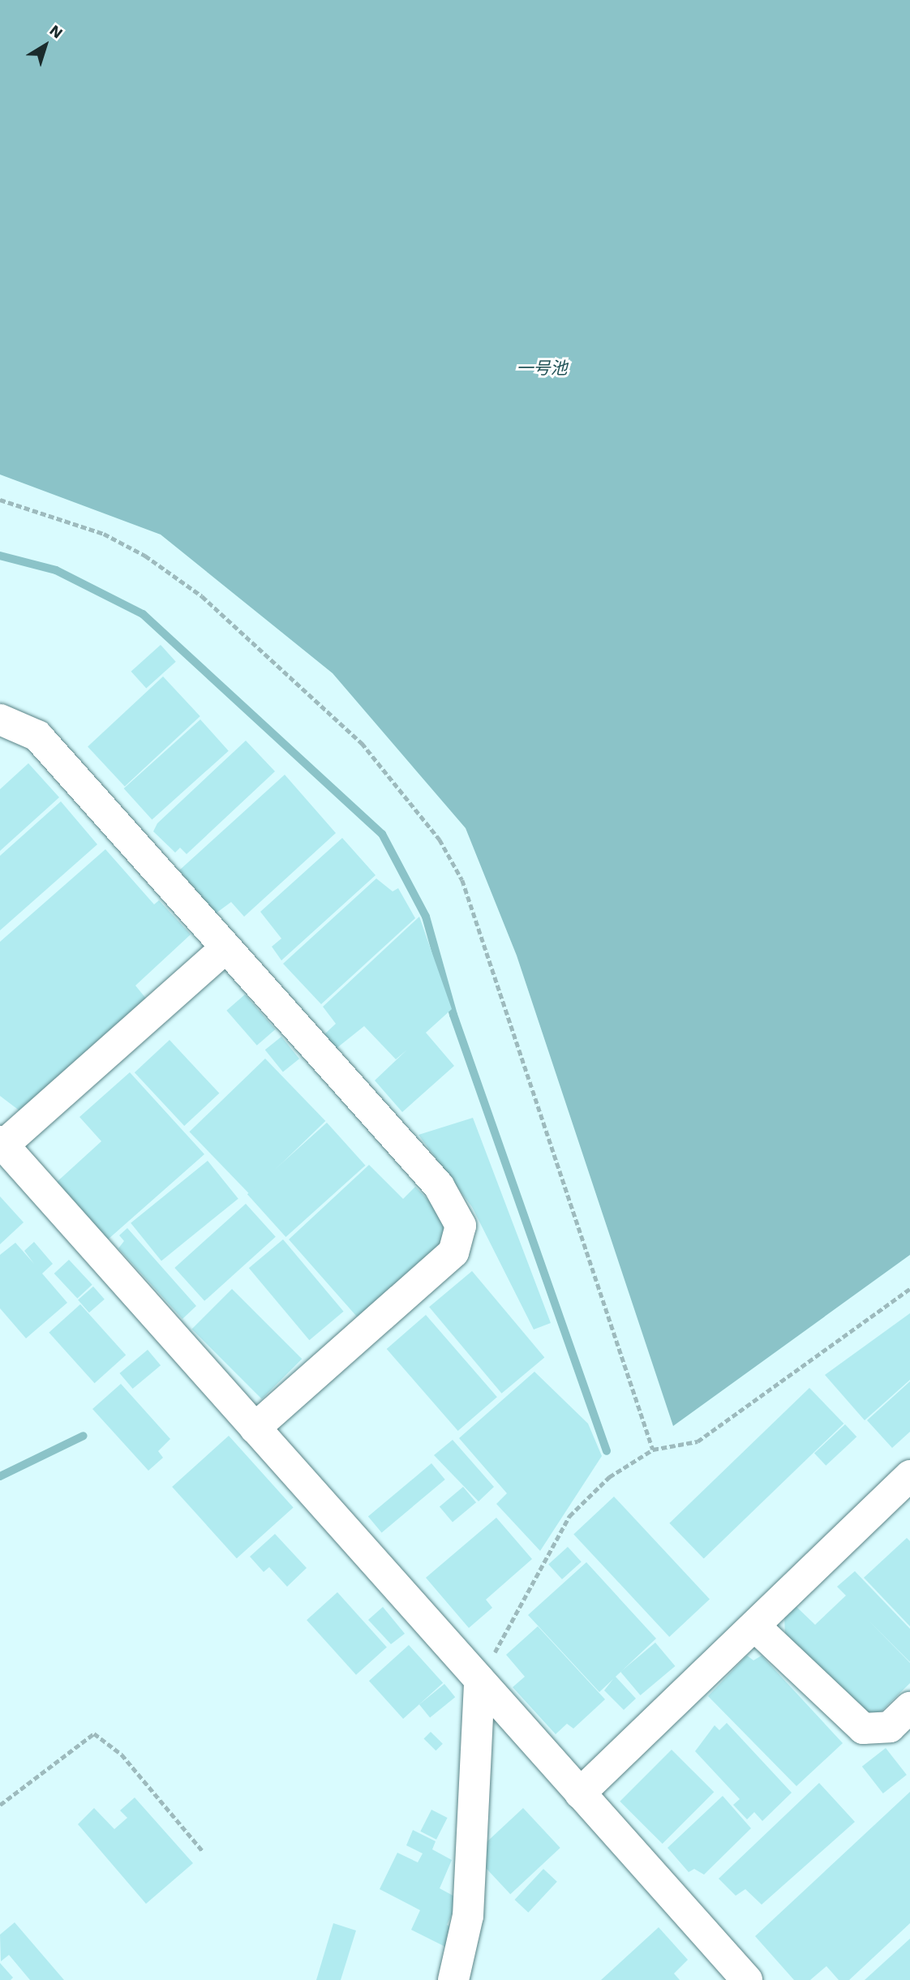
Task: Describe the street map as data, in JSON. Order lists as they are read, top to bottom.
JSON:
{
  "water": ["一号池"],
  "north": "top right"
}
